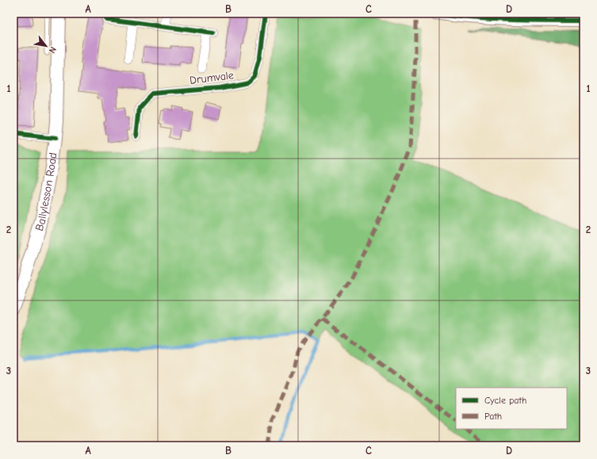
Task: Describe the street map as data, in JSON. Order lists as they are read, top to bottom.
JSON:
{
  "streets": {
    "main road": ["Ballylesson Road"],
    "street": ["Drumvale"]
  },
  "legend": ["Cycle path", "Path"],
  "north": "bottom right",
  "grid": {
    "columns": [
      "A",
      "B",
      "C",
      "D"
    ],
    "rows": ["1", "2", "3"]
  }
}
